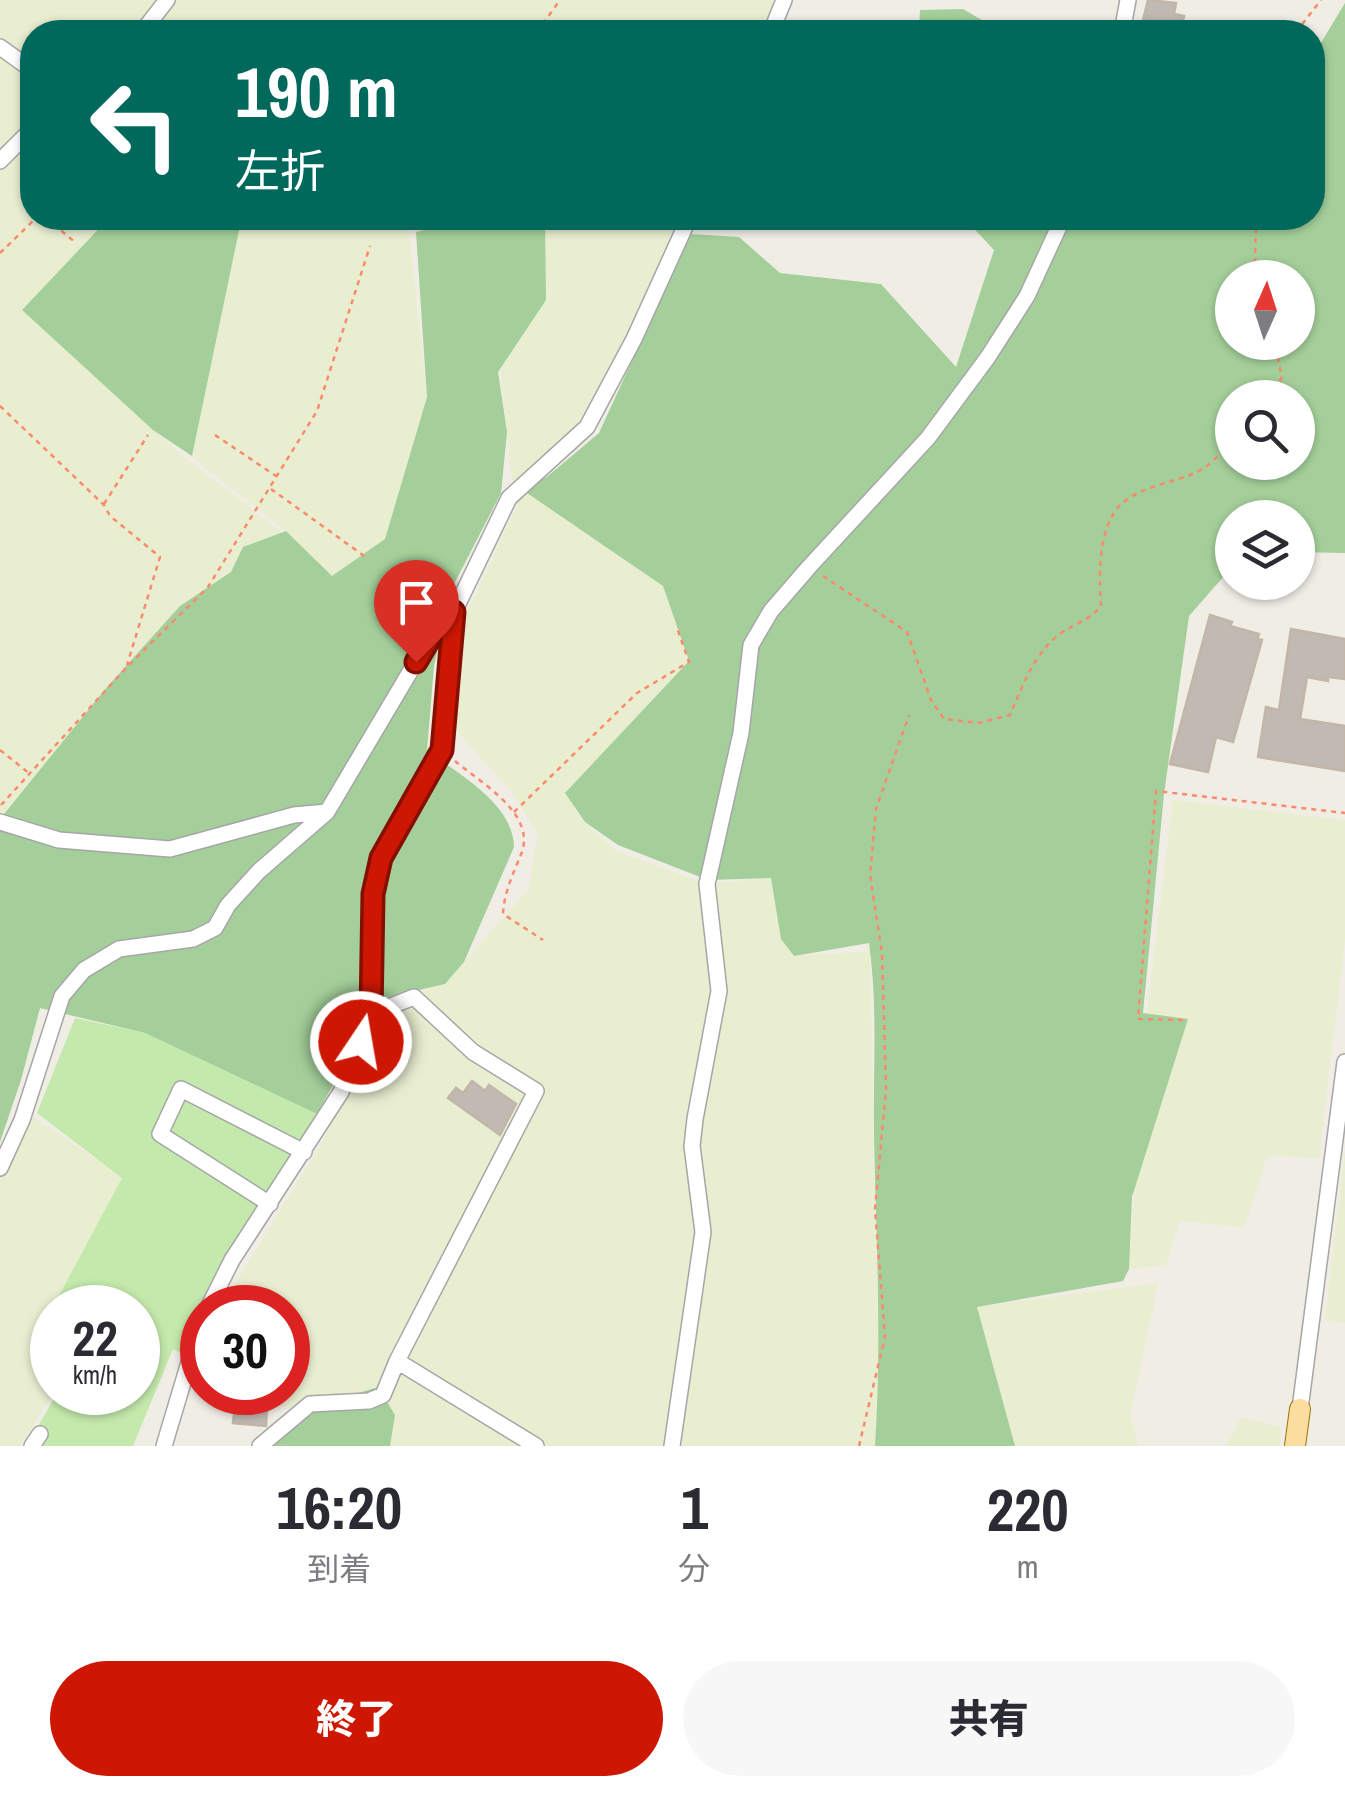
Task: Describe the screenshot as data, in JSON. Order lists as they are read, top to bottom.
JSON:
{
  "north": "top",
  "page": {
    "turn": ["190 m", "左折"],
    "speed": "22 km/h",
    "limit": "30",
    "eta": [
      "16:20",
      "到着",
      "1",
      "分",
      "220",
      "m"
    ],
    "buttons": ["終了", "共有"]
  }
}
